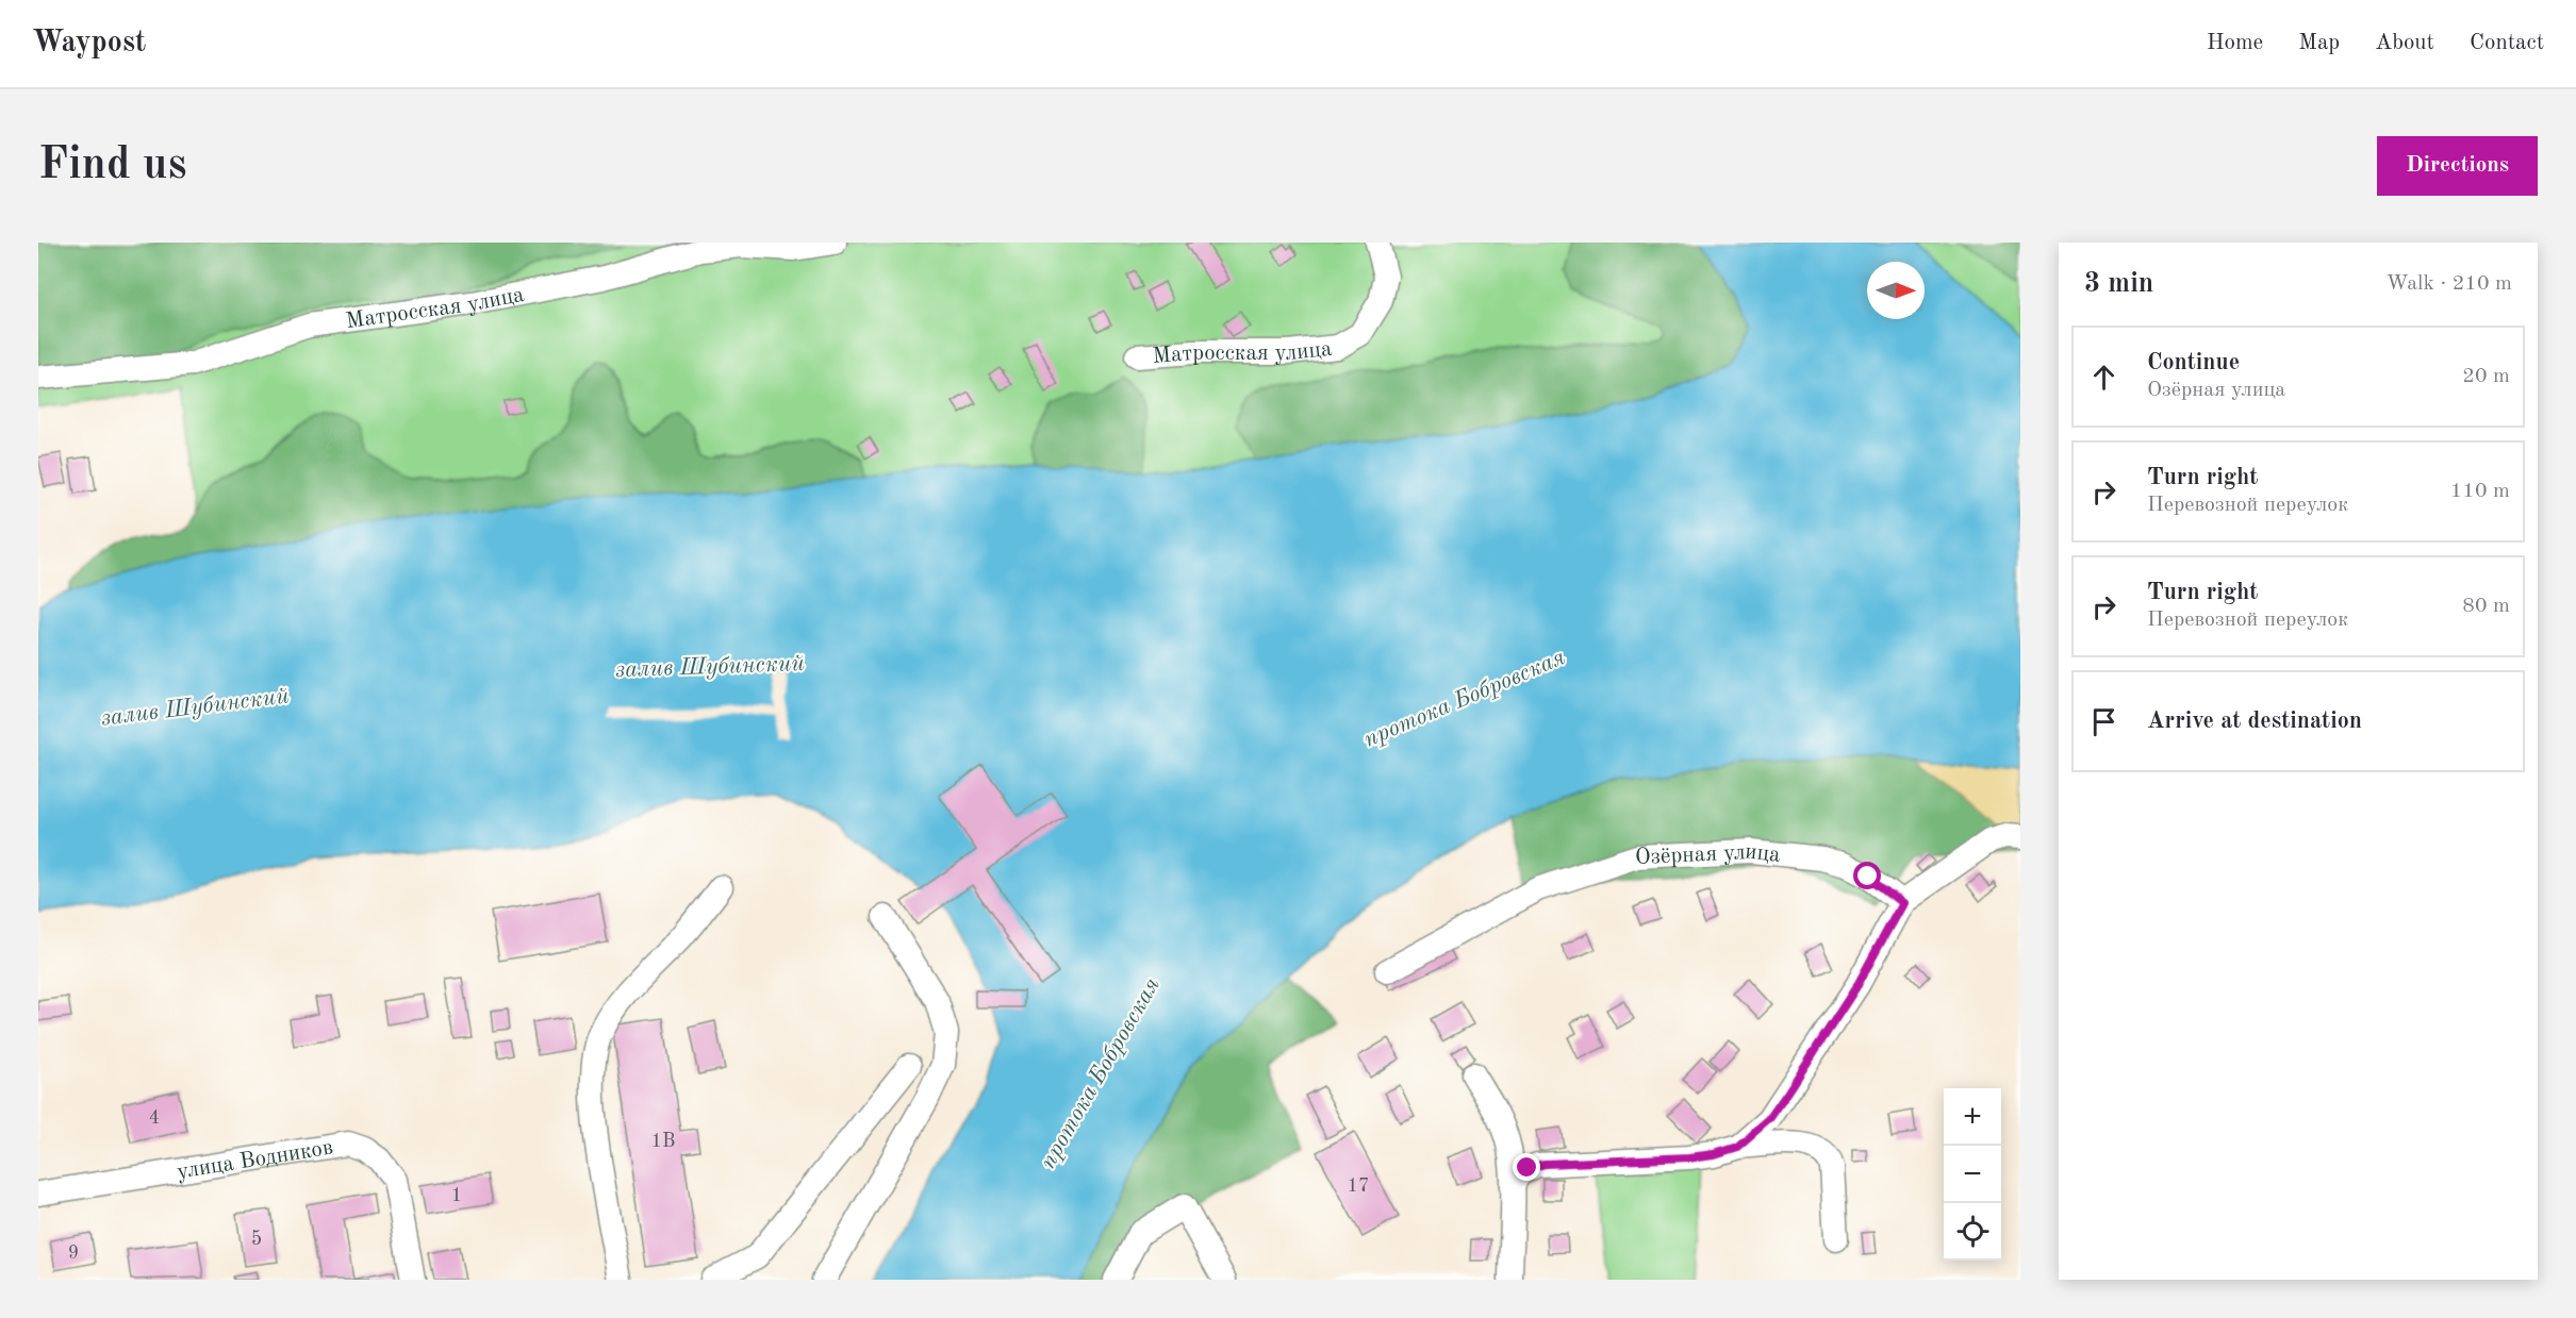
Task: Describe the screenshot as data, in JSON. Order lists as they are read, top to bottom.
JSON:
{
  "streets": {
    "street": ["Матросская улица", "Озёрная улица", "улица Водников"]
  },
  "water": ["залив Шубинский", "протока Бобровская"],
  "house_numbers": [
    "4",
    "1В",
    "17",
    "1",
    "5",
    "9"
  ],
  "north": "right",
  "page": {
    "header": "Waypost",
    "nav": [
      "Home",
      "Map",
      "About",
      "Contact"
    ],
    "buttons": "Directions",
    "title": "Find us",
    "heading": ["3 min", "Walk · 210 m"],
    "list": [
      ["Continue", "Озёрная улица", "20 m"],
      ["Turn right", "Перевозной переулок", "110 m"],
      ["Turn right", "Перевозной переулок", "80 m"],
      "Arrive at destination"
    ],
    "map_buttons": ["+", "−"]
  }
}
